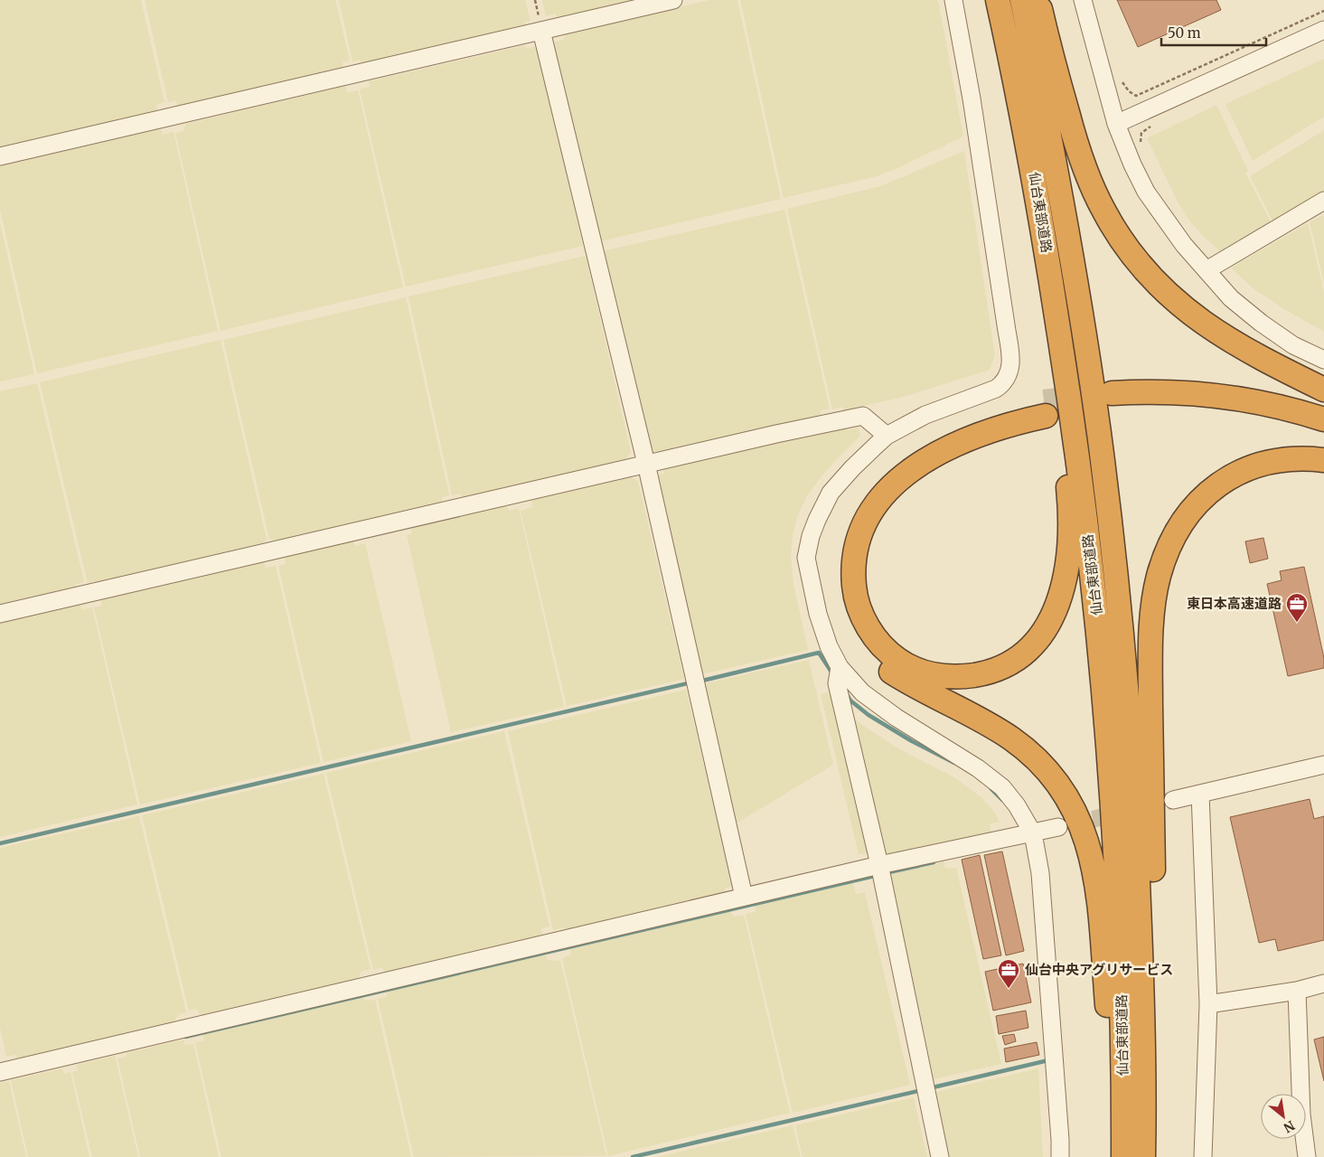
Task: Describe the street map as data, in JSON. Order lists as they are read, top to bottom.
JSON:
{
  "streets": {
    "highway": ["仙台東部道路"]
  },
  "places": {
    "office": ["東日本高速道路", "仙台中央アグリサービス"]
  },
  "scale_bar": "50 m",
  "north": "bottom right"
}
